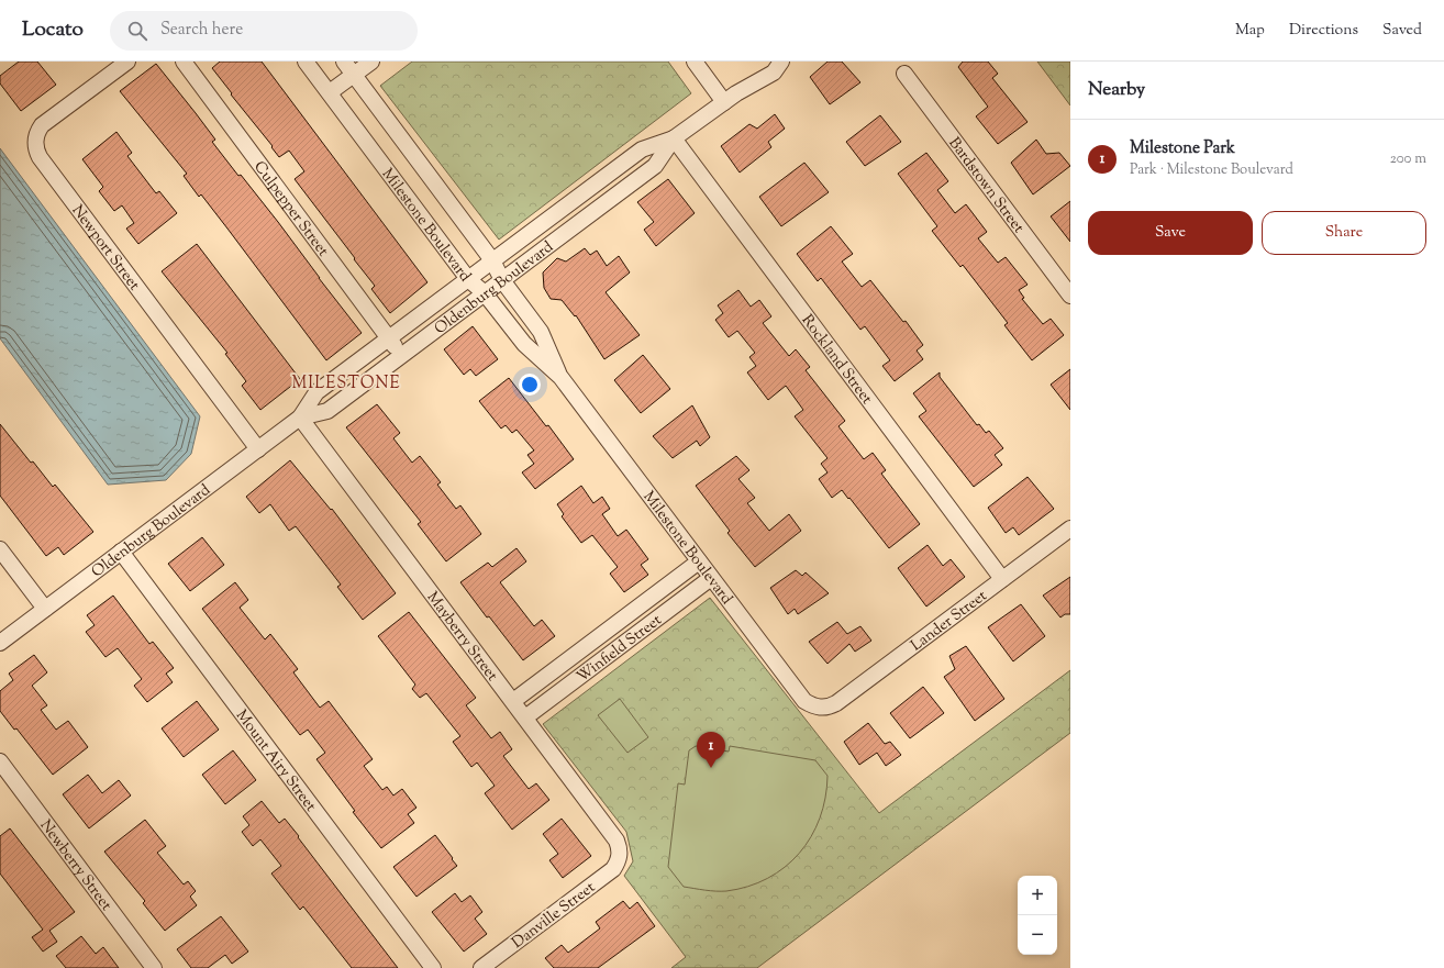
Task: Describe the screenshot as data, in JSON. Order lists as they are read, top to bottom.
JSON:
{
  "streets": {
    "street": [
      "Bardstown Street",
      "Culpepper Street",
      "Milestone Boulevard",
      "Newport Street",
      "Oldenburg Boulevard",
      "Rockland Street",
      "Lander Street",
      "Mayberry Street",
      "Winfield Street",
      "Mount Airy Street",
      "Newberry Street",
      "Danville Street"
    ]
  },
  "crossings": [
    ["Culpepper Street", "Oldenburg Boulevard"],
    ["Milestone Boulevard", "Oldenburg Boulevard"],
    ["Milestone Boulevard", "Lander Street"],
    ["Milestone Boulevard", "Winfield Street"],
    ["Newport Street", "Oldenburg Boulevard"],
    ["Oldenburg Boulevard", "Rockland Street"],
    ["Oldenburg Boulevard", "Mayberry Street"],
    ["Oldenburg Boulevard", "Mount Airy Street"],
    ["Rockland Street", "Lander Street"],
    ["Mayberry Street", "Winfield Street"],
    ["Mayberry Street", "Danville Street"]
  ],
  "districts": ["MILESTONE"],
  "page": {
    "header": "Locato",
    "search": "Search here",
    "nav": ["Map", "Directions", "Saved"],
    "heading": "Nearby",
    "list": [
      {
        "mark": "1",
        "name": "Milestone Park",
        "note": "Park · Milestone Boulevard",
        "value": "200 m"
      }
    ],
    "buttons": ["Save", "Share"],
    "pins": "1",
    "map_buttons": ["+", "−"]
  }
}
